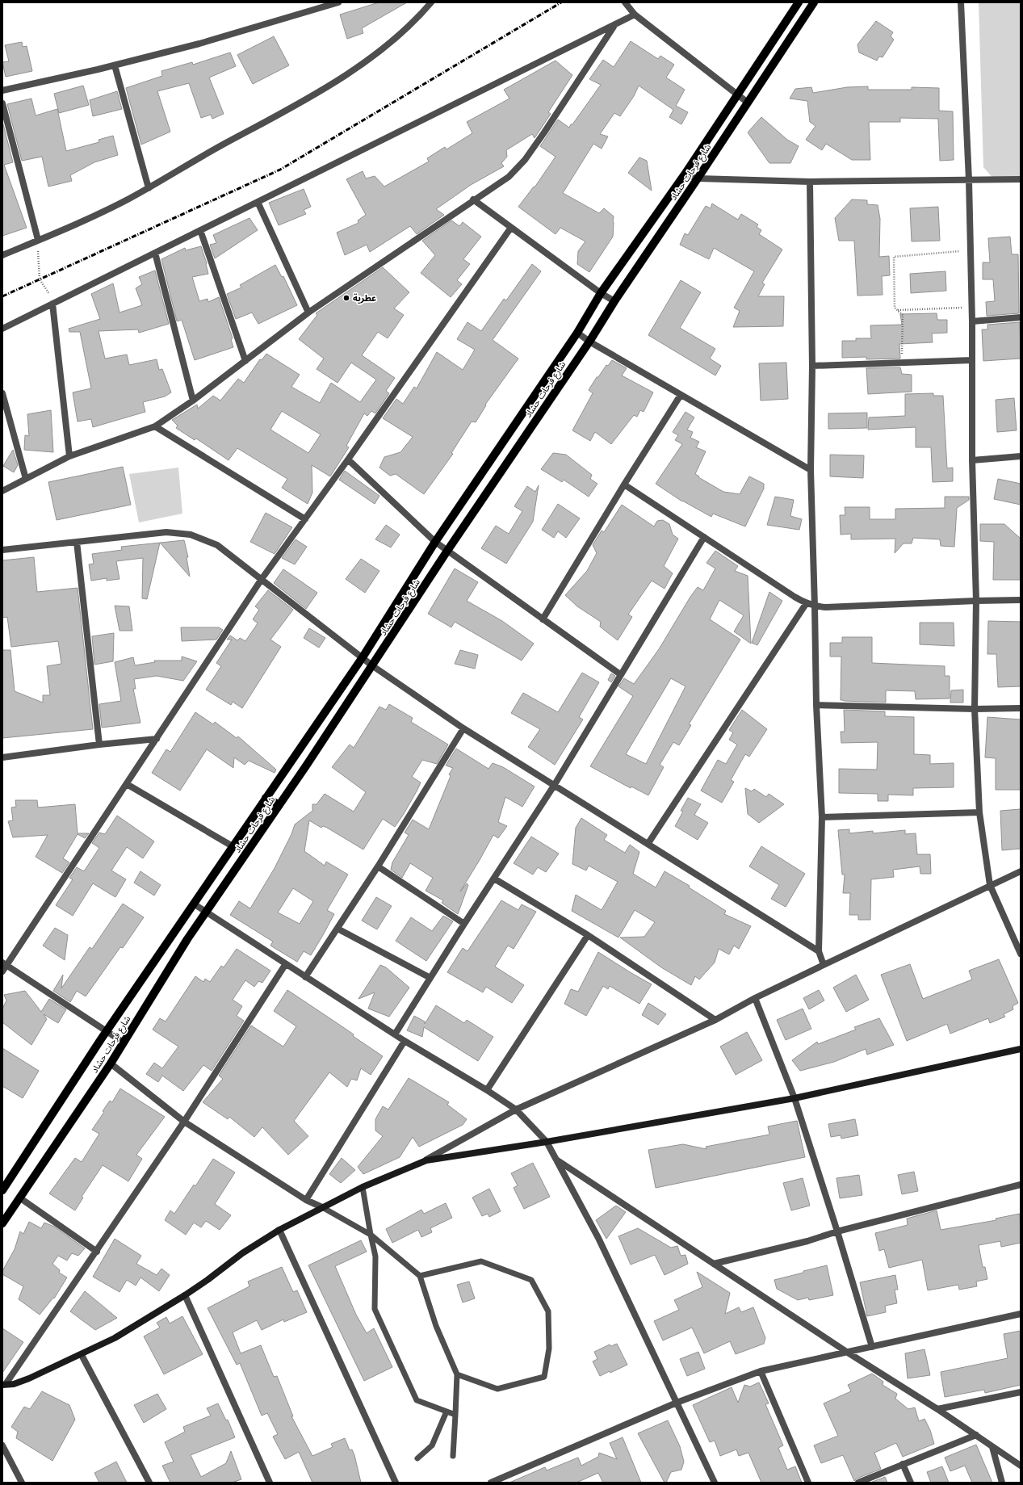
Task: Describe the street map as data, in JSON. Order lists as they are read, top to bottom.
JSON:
{
  "streets": {
    "main road": ["شارع فرحات حشاد"]
  },
  "places": ["عطرية"]
}
